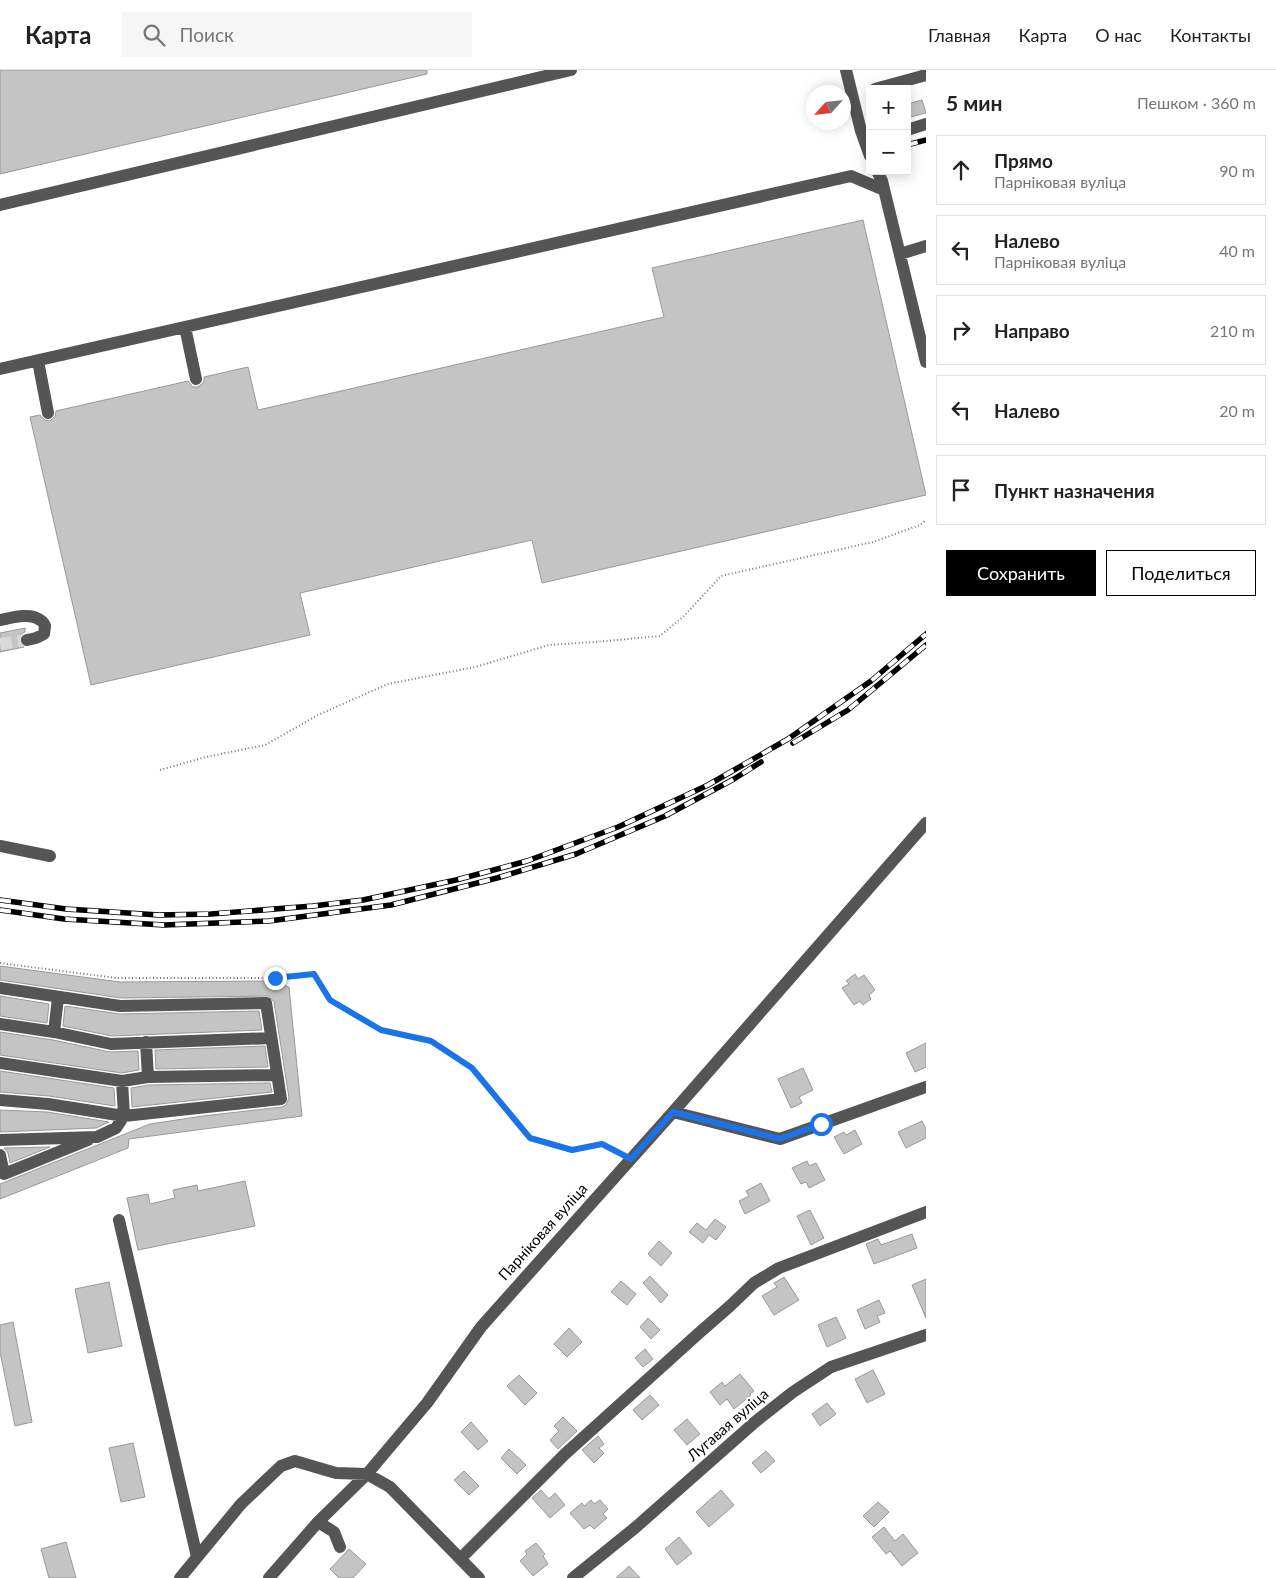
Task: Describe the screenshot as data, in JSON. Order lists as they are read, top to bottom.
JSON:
{
  "streets": {
    "street": ["Парніковая вуліца", "Лугавая вуліца"]
  },
  "north": "bottom left",
  "page": {
    "header": "Карта",
    "search": "Поиск",
    "nav": [
      "Главная",
      "Карта",
      "О нас",
      "Контакты"
    ],
    "heading": ["5 мин", "Пешком · 360 m"],
    "map_buttons": ["+", "−"],
    "list": [
      ["Прямо", "Парніковая вуліца", "90 m"],
      ["Налево", "Парніковая вуліца", "40 m"],
      ["Направо", "210 m"],
      ["Налево", "20 m"],
      "Пункт назначения"
    ],
    "buttons": ["Сохранить", "Поделиться"]
  }
}
